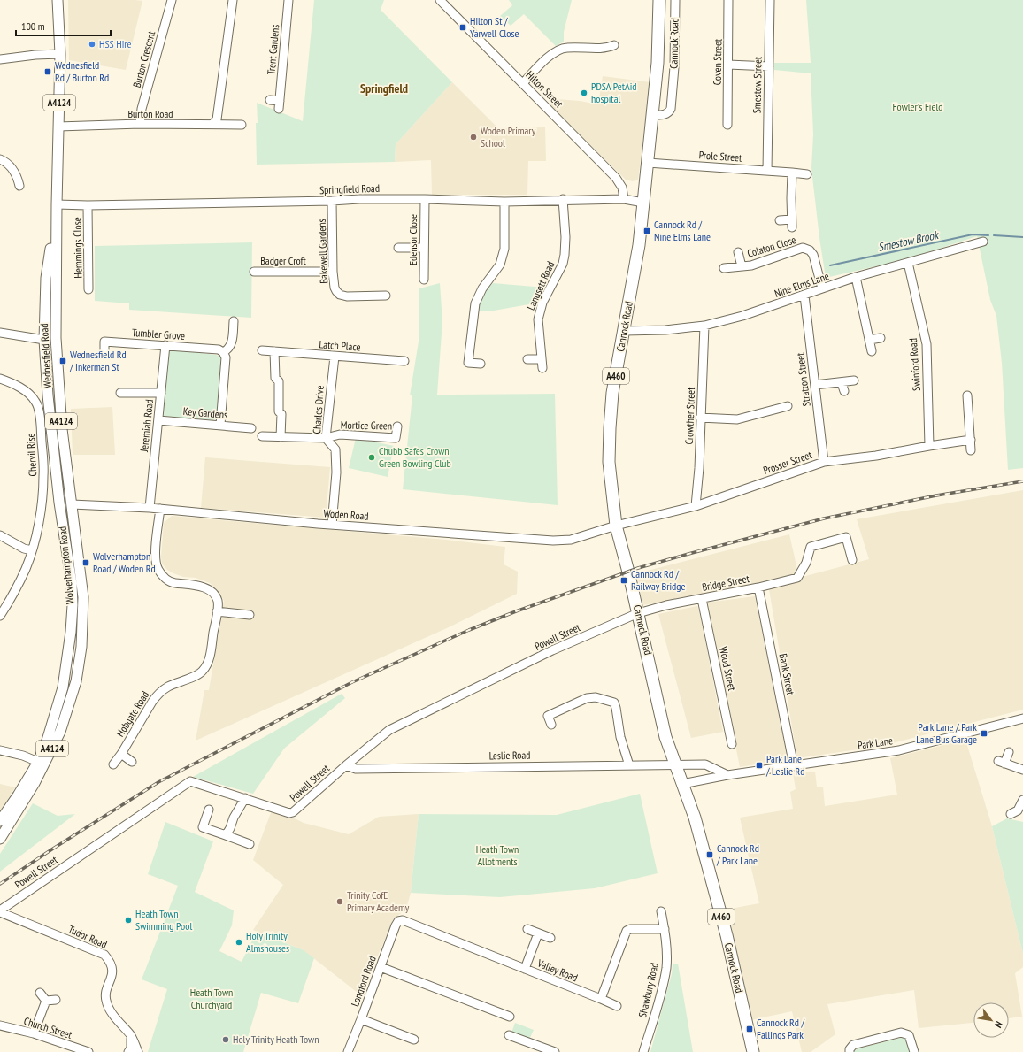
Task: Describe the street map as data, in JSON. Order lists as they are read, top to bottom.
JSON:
{
  "streets": {
    "highway": ["Cannock Road", "A460"],
    "main road": ["A4124", "Wednesfield Road", "Wolverhampton Road"],
    "street": [
      "Trent Gardens",
      "Burton Crescent",
      "Coven Street",
      "Smestow Street",
      "Hilton Street",
      "Burton Road",
      "Prole Street",
      "Springfield Road",
      "Edensor Close",
      "Colaton Close",
      "Hemmings Close",
      "Bakewell Gardens",
      "Badger Croft",
      "Nine Elms Lane",
      "Langsett Road",
      "Tumbler Grove",
      "Latch Place",
      "Swinford Road",
      "Stratton Street",
      "Charles Drive",
      "Key Gardens",
      "Crowther Street",
      "Jeremiah Road",
      "Mortice Green",
      "Chervil Rise",
      "Prosser Street",
      "Woden Road",
      "Bridge Street",
      "Powell Street",
      "Wood Street",
      "Bank Street",
      "Hobgate Road",
      "Park Lane",
      "Leslie Road",
      "Tudor Road",
      "Valley Road",
      "Longford Road",
      "Shawbury Road",
      "Church Street"
    ]
  },
  "crossings": [
    ["Cannock Road", "Prole Street"],
    ["Cannock Road", "Springfield Road"],
    ["Cannock Road", "Nine Elms Lane"],
    ["Cannock Road", "Prosser Street"],
    ["Cannock Road", "Woden Road"],
    ["Cannock Road", "Bridge Street"],
    ["Cannock Road", "Powell Street"],
    ["Cannock Road", "Park Lane"],
    ["Cannock Road", "Leslie Road"],
    ["Burton Crescent", "Burton Road"],
    ["Smestow Street", "Prole Street"],
    ["Hilton Street", "Springfield Road"],
    ["Burton Road", "Wednesfield Road"],
    ["Springfield Road", "Edensor Close"],
    ["Springfield Road", "Hemmings Close"],
    ["Springfield Road", "Bakewell Gardens"],
    ["Springfield Road", "Langsett Road"],
    ["Springfield Road", "Wednesfield Road"],
    ["Colaton Close", "Nine Elms Lane"],
    ["Bakewell Gardens", "Badger Croft"],
    ["Nine Elms Lane", "Swinford Road"],
    ["Nine Elms Lane", "Stratton Street"],
    ["Nine Elms Lane", "Crowther Street"],
    ["Tumbler Grove", "Jeremiah Road"],
    ["Latch Place", "Charles Drive"],
    ["Wednesfield Road", "Woden Road"],
    ["Wednesfield Road", "Wolverhampton Road"],
    ["Swinford Road", "Prosser Street"],
    ["Stratton Street", "Prosser Street"],
    ["Charles Drive", "Mortice Green"],
    ["Charles Drive", "Woden Road"],
    ["Key Gardens", "Jeremiah Road"],
    ["Crowther Street", "Prosser Street"],
    ["Jeremiah Road", "Woden Road"],
    ["Prosser Street", "Woden Road"],
    ["Woden Road", "Wolverhampton Road"],
    ["Woden Road", "Hobgate Road"],
    ["Bridge Street", "Powell Street"],
    ["Bridge Street", "Wood Street"],
    ["Bridge Street", "Bank Street"],
    ["Powell Street", "Leslie Road"],
    ["Powell Street", "Tudor Road"],
    ["Bank Street", "Park Lane"],
    ["Valley Road", "Longford Road"]
  ],
  "districts": ["Springfield"],
  "water": ["Smestow Brook"],
  "parks": ["Fowler's Field", "Heath Town Allotments", "Heath Town Churchyard"],
  "places": {
    "transit": [
      "Hilton St / Yarwell Close",
      "Wednesfield Rd / Burton Rd",
      "Cannock Rd / Nine Elms Lane",
      "Wednesfield Rd / Inkerman St",
      "Wolverhampton Road / Woden Rd",
      "Cannock Rd / Railway Bridge",
      "Park Lane / Park Lane Bus Garage",
      "Park Lane / Leslie Rd",
      "Cannock Rd / Park Lane",
      "Cannock Rd / Fallings Park"
    ],
    "other": [
      "HSS Hire",
      "PDSA PetAid hospital",
      "Woden Primary School",
      "Chubb Safes Crown Green Bowling Club",
      "Trinity CofE Primary Academy",
      "Heath Town Swimming Pool",
      "Holy Trinity Almshouses",
      "Holy Trinity Heath Town"
    ]
  },
  "scale_bar": "100 m",
  "north": "bottom right"
}
